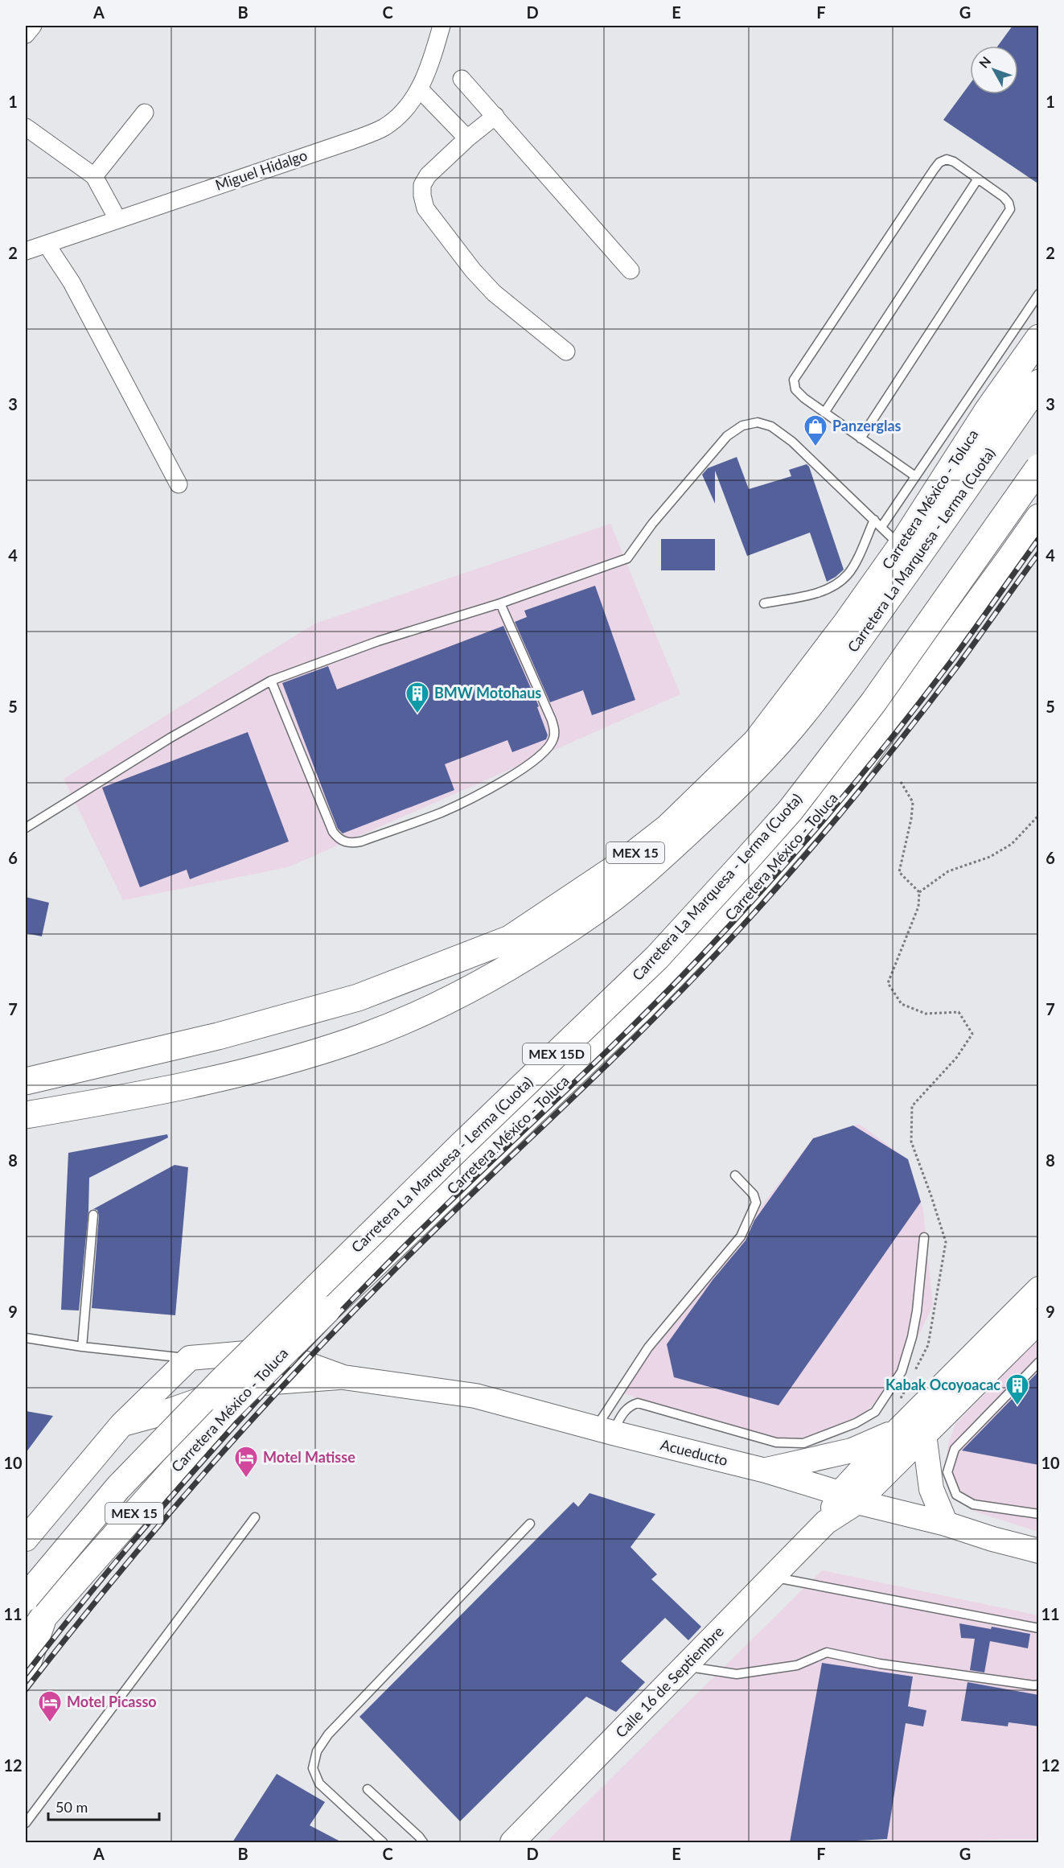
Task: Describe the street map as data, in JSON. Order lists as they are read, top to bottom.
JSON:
{
  "streets": {
    "main road": [
      "Carretera México - Toluca",
      "Carretera La Marquesa - Lerma (Cuota)",
      "MEX 15",
      "MEX 15D",
      "Acueducto",
      "Calle 16 de Septiembre"
    ],
    "street": ["Miguel Hidalgo"]
  },
  "crossings": [
    ["Acueducto", "Calle 16 de Septiembre"]
  ],
  "places": {
    "shop": ["Panzerglas"],
    "building": ["BMW Motohaus", "Kabak Ocoyoacac"],
    "hotel": ["Motel Matisse", "Motel Picasso"]
  },
  "scale_bar": "50 m",
  "north": "top left",
  "grid": {
    "columns": [
      "A",
      "B",
      "C",
      "D",
      "E",
      "F",
      "G"
    ],
    "rows": [
      "1",
      "2",
      "3",
      "4",
      "5",
      "6",
      "7",
      "8",
      "9",
      "10",
      "11",
      "12"
    ]
  }
}
